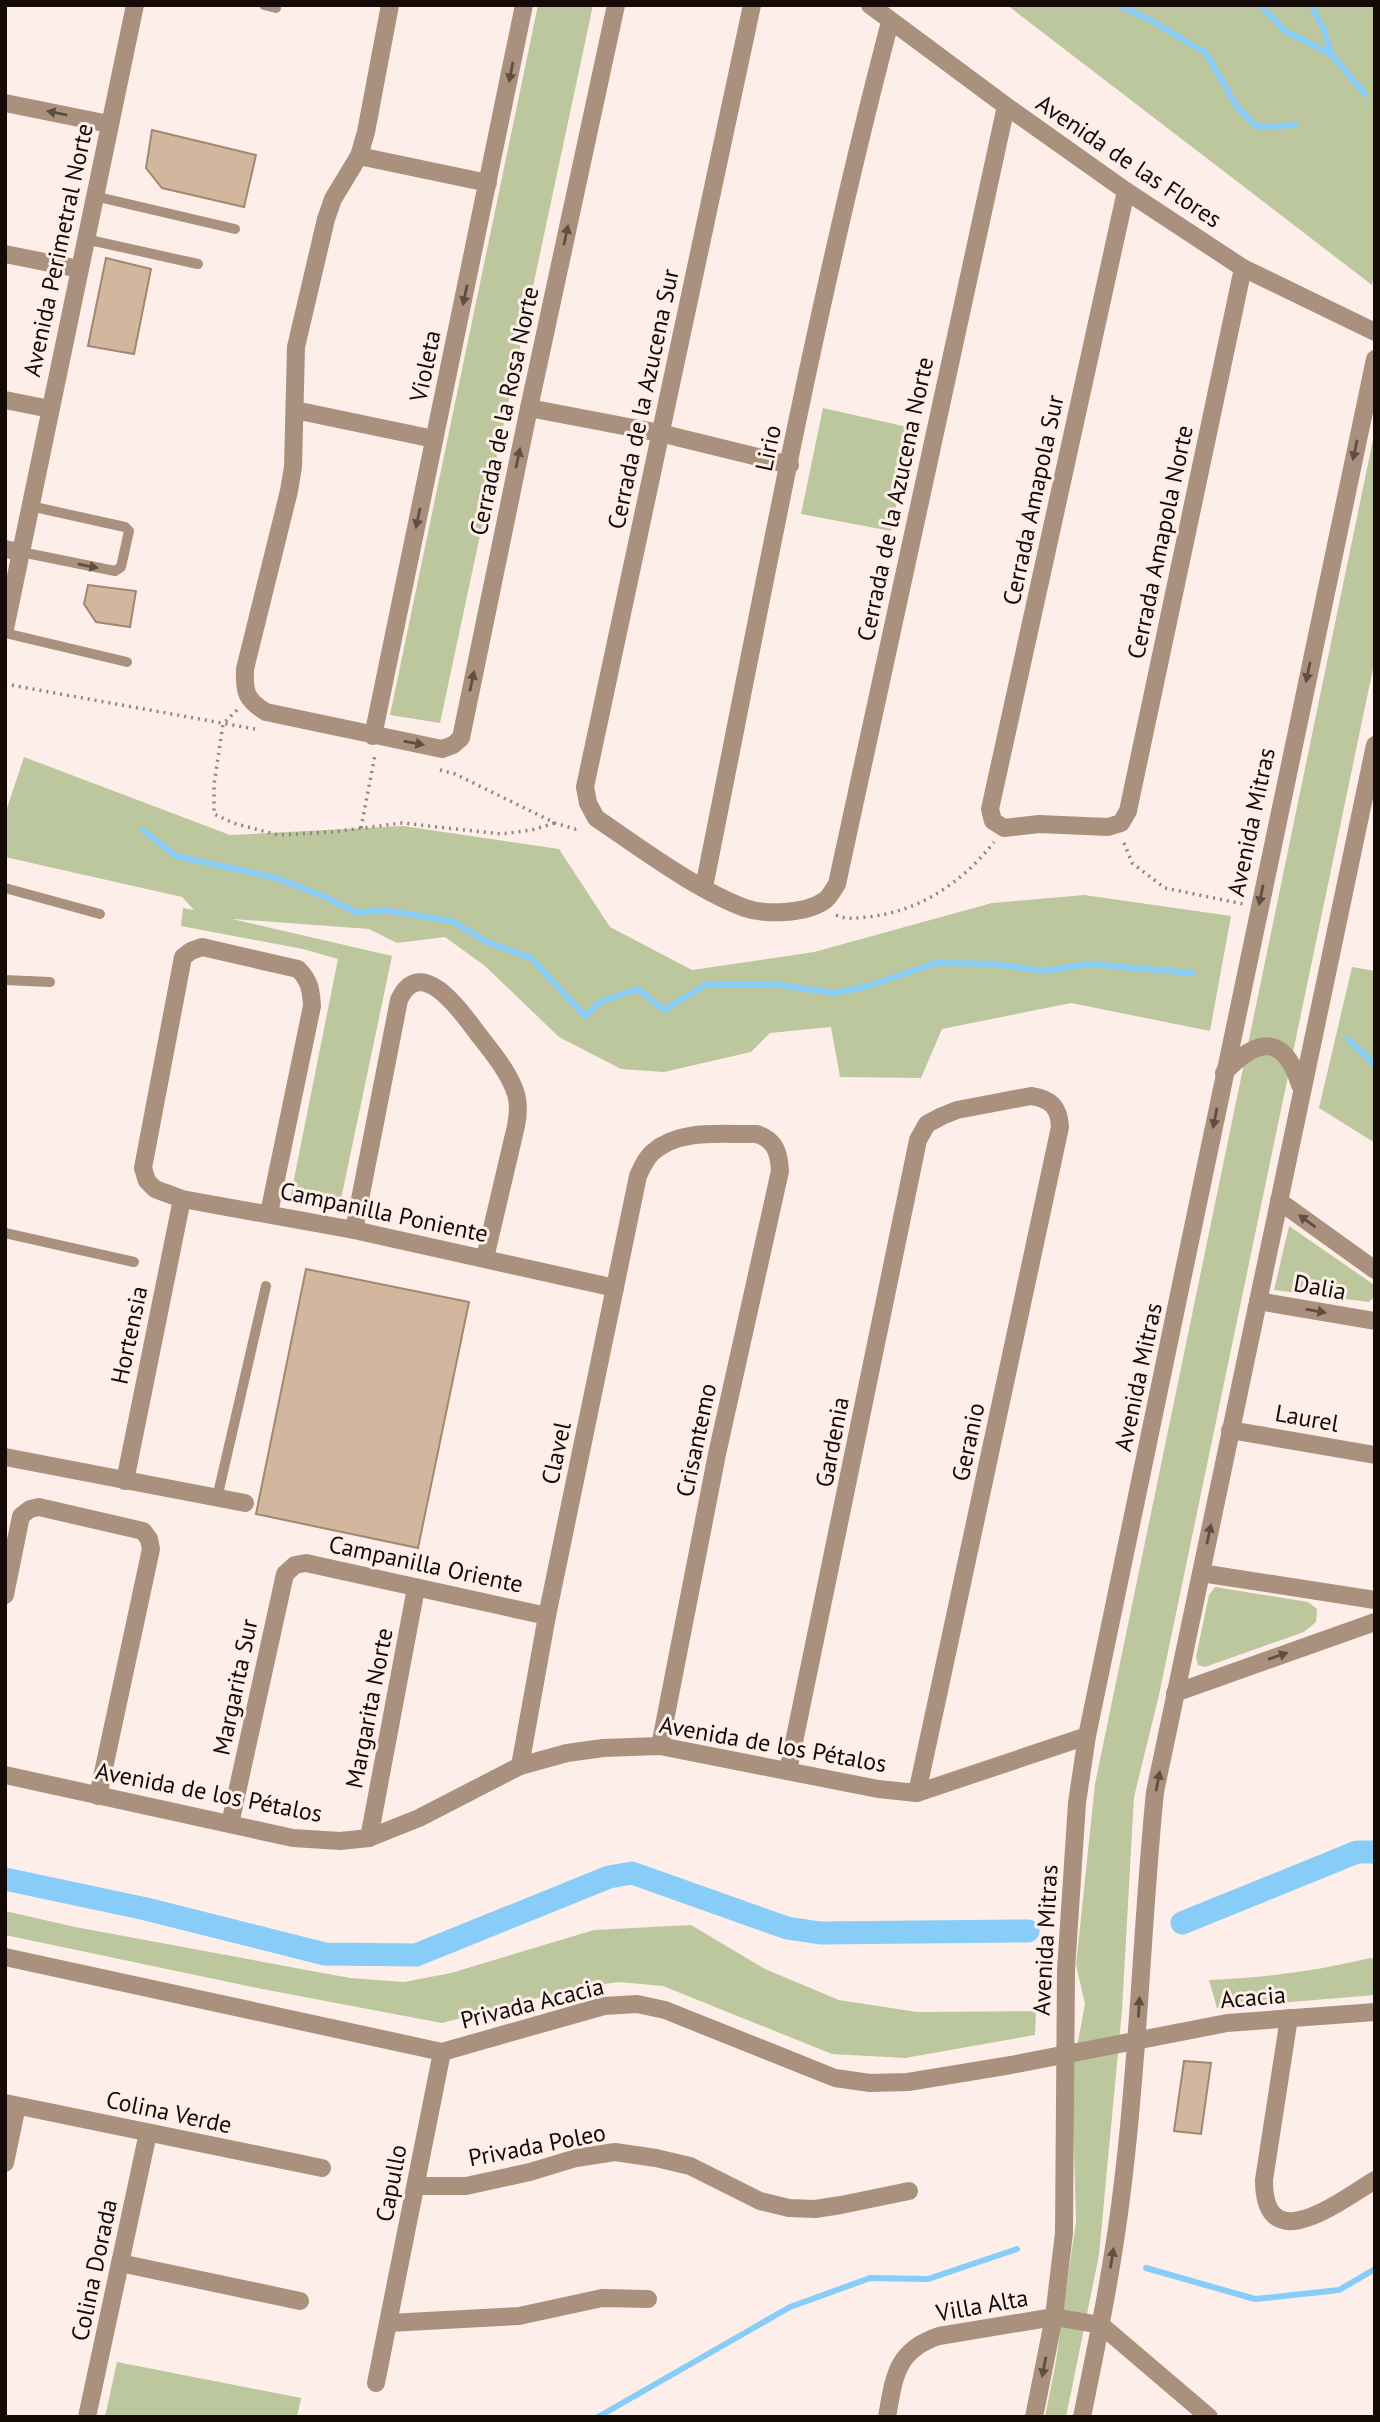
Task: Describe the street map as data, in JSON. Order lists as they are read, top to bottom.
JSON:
{
  "streets": {
    "street": [
      "Avenida de las Flores",
      "Avenida Perimetral Norte",
      "Violeta",
      "Cerrada de la Azucena Sur",
      "Cerrada de la Rosa Norte",
      "Lirio",
      "Cerrada de la Azucena Norte",
      "Cerrada Amapola Sur",
      "Cerrada Amapola Norte",
      "Avenida Mitras",
      "Campanilla Poniente",
      "Dalia",
      "Hortensia",
      "Laurel",
      "Crisantemo",
      "Gardenia",
      "Geranio",
      "Clavel",
      "Campanilla Oriente",
      "Margarita Sur",
      "Margarita Norte",
      "Avenida de los Pétalos",
      "Acacia",
      "Privada Acacia",
      "Colina Verde",
      "Privada Poleo",
      "Capullo",
      "Colina Dorada",
      "Villa Alta"
    ]
  },
  "crossings": [
    ["Avenida de las Flores", "Lirio"],
    ["Avenida de las Flores", "Cerrada de la Azucena Norte"],
    ["Avenida de las Flores", "Cerrada Amapola Sur"],
    ["Avenida de las Flores", "Cerrada Amapola Norte"],
    ["Violeta", "Cerrada de la Rosa Norte"],
    ["Avenida Mitras", "Avenida de los Pétalos"],
    ["Avenida Mitras", "Acacia"],
    ["Avenida Mitras", "Privada Acacia"],
    ["Avenida Mitras", "Villa Alta"],
    ["Campanilla Poniente", "Hortensia"],
    ["Campanilla Poniente", "Clavel"],
    ["Crisantemo", "Clavel"],
    ["Crisantemo", "Avenida de los Pétalos"],
    ["Gardenia", "Geranio"],
    ["Gardenia", "Avenida de los Pétalos"],
    ["Geranio", "Avenida de los Pétalos"],
    ["Clavel", "Campanilla Oriente"],
    ["Clavel", "Avenida de los Pétalos"],
    ["Campanilla Oriente", "Margarita Sur"],
    ["Campanilla Oriente", "Margarita Norte"],
    ["Margarita Sur", "Avenida de los Pétalos"],
    ["Margarita Norte", "Avenida de los Pétalos"],
    ["Acacia", "Privada Acacia"],
    ["Privada Acacia", "Capullo"],
    ["Colina Verde", "Colina Dorada"],
    ["Privada Poleo", "Capullo"]
  ],
  "one_way": ["Cerrada de la Rosa Norte"]
}
